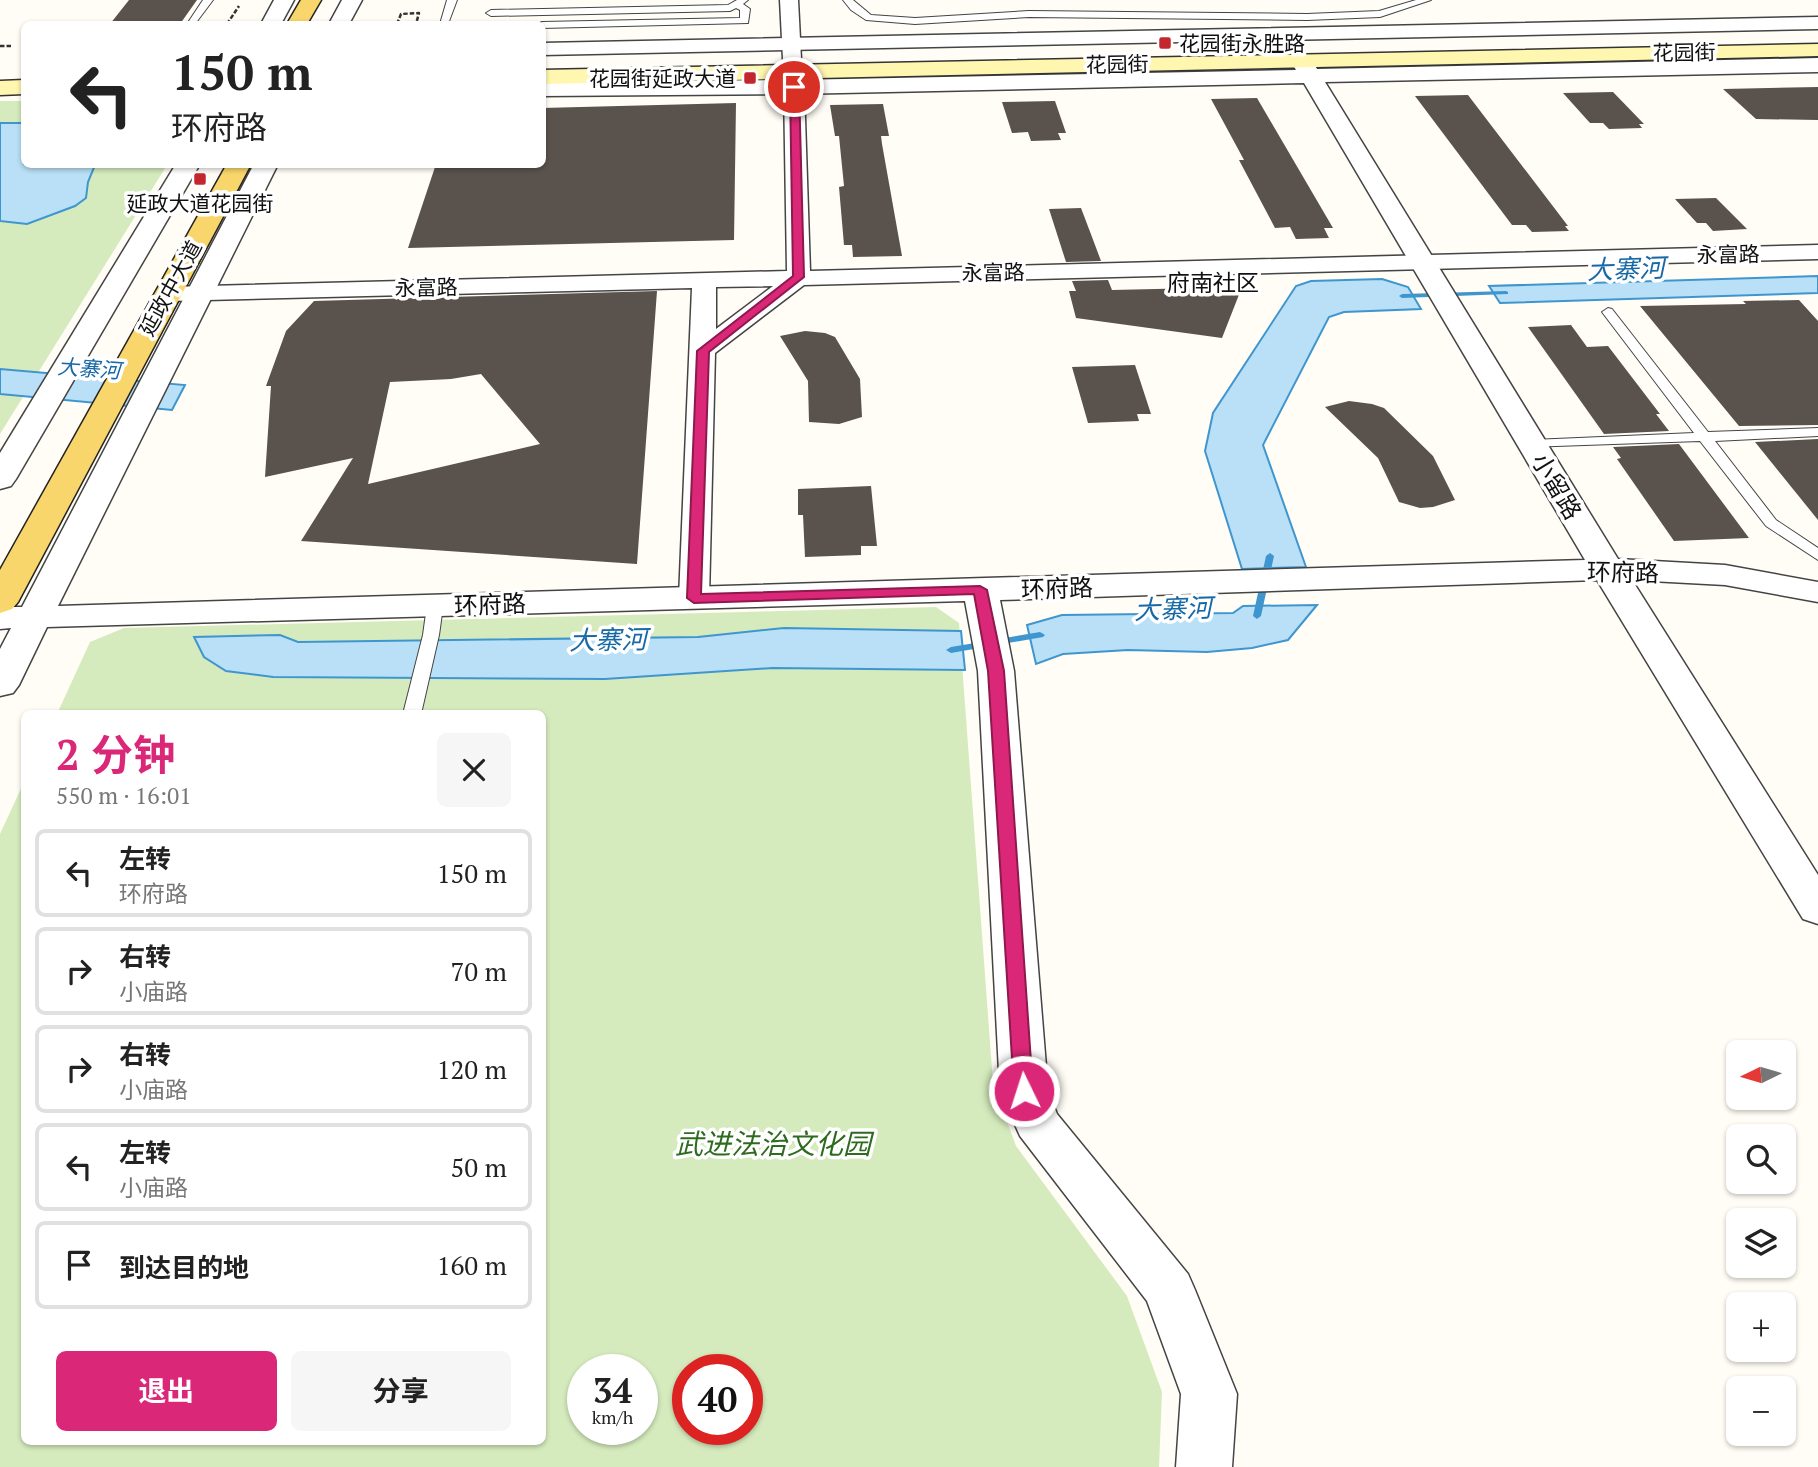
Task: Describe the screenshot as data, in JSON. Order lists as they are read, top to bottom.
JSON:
{
  "streets": {
    "main road": ["花园街", "延政中大道"],
    "street": ["永富路", "小留路", "环府路"]
  },
  "crossings": [
    ["花园街", "小留路"],
    ["永富路", "延政中大道"],
    ["永富路", "小留路"],
    ["小留路", "环府路"]
  ],
  "districts": ["府南社区"],
  "water": ["大寨河"],
  "parks": ["武进法治文化园"],
  "places": {
    "transit": ["花园街永胜路", "花园街延政大道", "延政大道花园街"]
  },
  "north": "left",
  "page": {
    "turn": ["150 m", "环府路"],
    "heading": ["2 分钟", "550 m · 16:01"],
    "list": [
      {
        "name": "左转",
        "note": "环府路",
        "value": "150 m"
      },
      {
        "name": "右转",
        "note": "小庙路",
        "value": "70 m"
      },
      {
        "name": "右转",
        "note": "小庙路",
        "value": "120 m"
      },
      {
        "name": "左转",
        "note": "小庙路",
        "value": "50 m"
      },
      {
        "name": "到达目的地",
        "value": "160 m"
      }
    ],
    "map_buttons": ["+", "−"],
    "buttons": ["退出", "分享"],
    "speed": "34 km/h",
    "limit": "40"
  }
}
